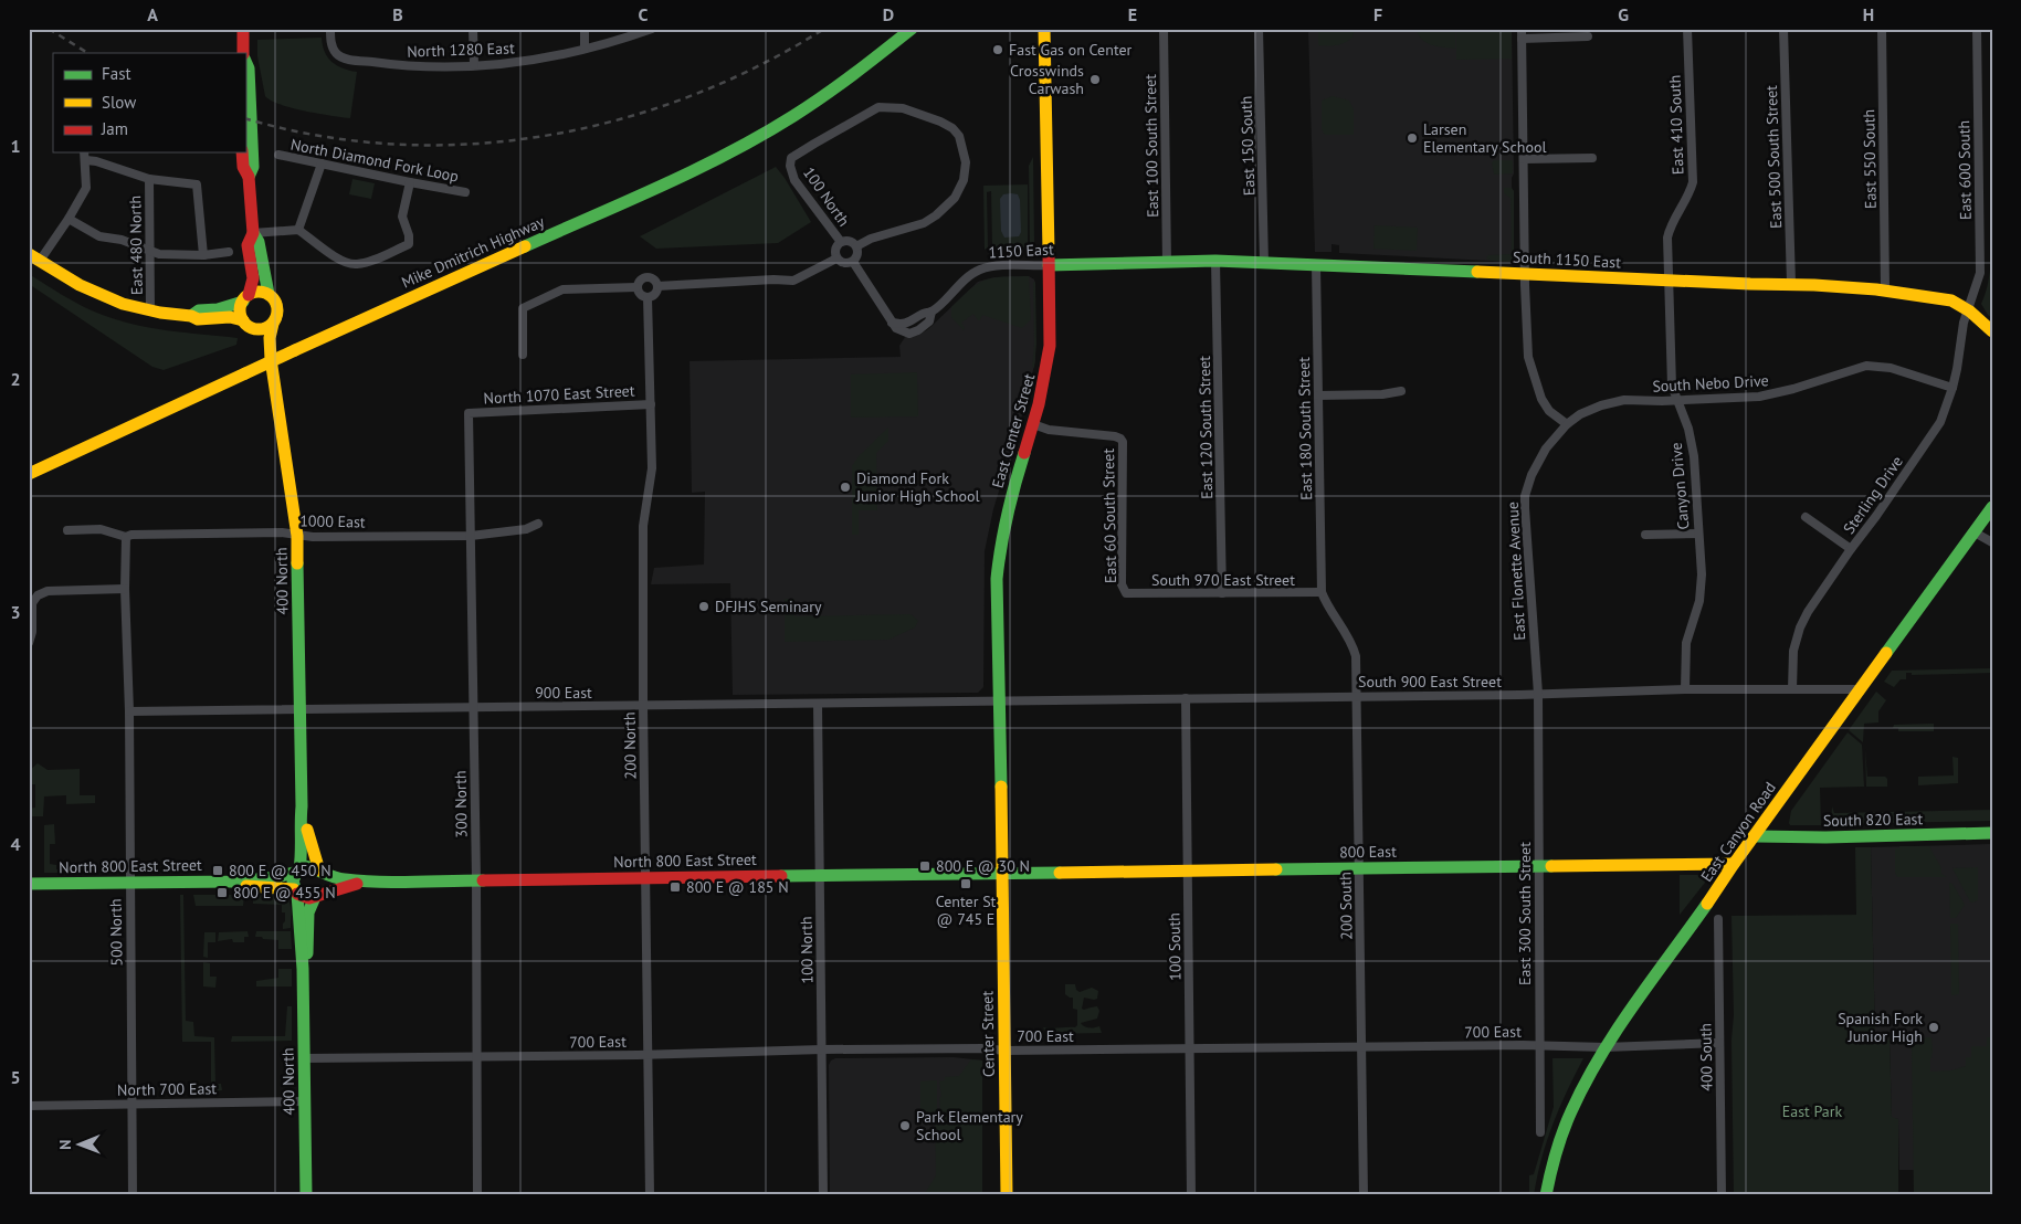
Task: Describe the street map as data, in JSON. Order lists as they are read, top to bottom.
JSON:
{
  "streets": {
    "main road": [
      "1150 East",
      "Mike Dmitrich Highway",
      "South 1150 East",
      "East Center Street",
      "400 North",
      "South 820 East",
      "East Canyon Road",
      "800 East",
      "North 800 East Street",
      "Center Street"
    ],
    "street": [
      "North 1280 East",
      "East 410 South",
      "East 100 South Street",
      "East 150 South",
      "East 500 South Street",
      "East 550 South",
      "North Diamond Fork Loop",
      "East 600 South",
      "100 North",
      "East 480 North",
      "South Nebo Drive",
      "North 1070 East Street",
      "East 120 South Street",
      "East 180 South Street",
      "Canyon Drive",
      "Sterling Drive",
      "East 60 South Street",
      "1000 East",
      "East Flonette Avenue",
      "South 970 East Street",
      "South 900 East Street",
      "900 East",
      "200 North",
      "300 North",
      "200 South",
      "East 300 South Street",
      "500 North",
      "100 South",
      "700 East",
      "400 South",
      "North 700 East"
    ]
  },
  "crossings": [
    ["East 410 South", "South 1150 East"],
    ["East 410 South", "Canyon Drive"],
    ["East 100 South Street", "South 1150 East"],
    ["East 150 South", "South 1150 East"],
    ["East 500 South Street", "South 1150 East"],
    ["East 550 South", "South 1150 East"],
    ["East 600 South", "South 1150 East"],
    ["East 600 South", "Sterling Drive"],
    ["100 North", "1150 East"],
    ["100 North", "900 East"],
    ["100 North", "North 800 East Street"],
    ["100 North", "700 East"],
    ["1150 East", "South 1150 East"],
    ["1150 East", "East Center Street"],
    ["South 1150 East", "East 120 South Street"],
    ["South 1150 East", "East 180 South Street"],
    ["South 1150 East", "Canyon Drive"],
    ["South 1150 East", "Sterling Drive"],
    ["South Nebo Drive", "Canyon Drive"],
    ["South Nebo Drive", "Sterling Drive"],
    ["South Nebo Drive", "East Flonette Avenue"],
    ["North 1070 East Street", "200 North"],
    ["North 1070 East Street", "300 North"],
    ["East 120 South Street", "South 970 East Street"],
    ["East 180 South Street", "South 970 East Street"],
    ["East 180 South Street", "200 South"],
    ["East Center Street", "East 60 South Street"],
    ["East Center Street", "South 900 East Street"],
    ["East Center Street", "900 East"],
    ["East Center Street", "800 East"],
    ["East Center Street", "North 800 East Street"],
    ["East Center Street", "Center Street"],
    ["Canyon Drive", "South 900 East Street"],
    ["Sterling Drive", "South 900 East Street"],
    ["East 60 South Street", "South 970 East Street"],
    ["1000 East", "400 North"],
    ["1000 East", "300 North"],
    ["1000 East", "500 North"],
    ["East Flonette Avenue", "South 900 East Street"],
    ["East Flonette Avenue", "East 300 South Street"],
    ["South 970 East Street", "200 South"],
    ["400 North", "900 East"],
    ["400 North", "700 East"],
    ["400 North", "North 700 East"],
    ["South 900 East Street", "900 East"],
    ["South 900 East Street", "East Canyon Road"],
    ["South 900 East Street", "200 South"],
    ["South 900 East Street", "East 300 South Street"],
    ["South 900 East Street", "100 South"],
    ["900 East", "200 North"],
    ["900 East", "300 North"],
    ["900 East", "500 North"],
    ["200 North", "North 800 East Street"],
    ["200 North", "700 East"],
    ["300 North", "North 800 East Street"],
    ["300 North", "700 East"],
    ["South 820 East", "East Canyon Road"],
    ["East Canyon Road", "800 East"],
    ["East Canyon Road", "700 East"],
    ["800 East", "North 800 East Street"],
    ["800 East", "200 South"],
    ["800 East", "East 300 South Street"],
    ["800 East", "100 South"],
    ["800 East", "Center Street"],
    ["North 800 East Street", "500 North"],
    ["North 800 East Street", "Center Street"],
    ["200 South", "700 East"],
    ["East 300 South Street", "700 East"],
    ["500 North", "North 700 East"],
    ["100 South", "700 East"],
    ["700 East", "Center Street"],
    ["700 East", "400 South"]
  ],
  "parks": ["East Park"],
  "places": {
    "other": [
      "Fast Gas on Center",
      "Crosswinds Carwash",
      "Larsen Elementary School",
      "Diamond Fork Junior High School",
      "DFJHS Seminary",
      "Spanish Fork Junior High",
      "Park Elementary School"
    ],
    "transit": [
      "800 E @ 30 N",
      "800 E @ 450 N",
      "Center St @ 745 E",
      "800 E @ 185 N",
      "800 E @ 455 N"
    ]
  },
  "legend": ["Fast", "Slow", "Jam"],
  "north": "left",
  "grid": {
    "columns": [
      "A",
      "B",
      "C",
      "D",
      "E",
      "F",
      "G",
      "H"
    ],
    "rows": [
      "1",
      "2",
      "3",
      "4",
      "5"
    ]
  }
}
